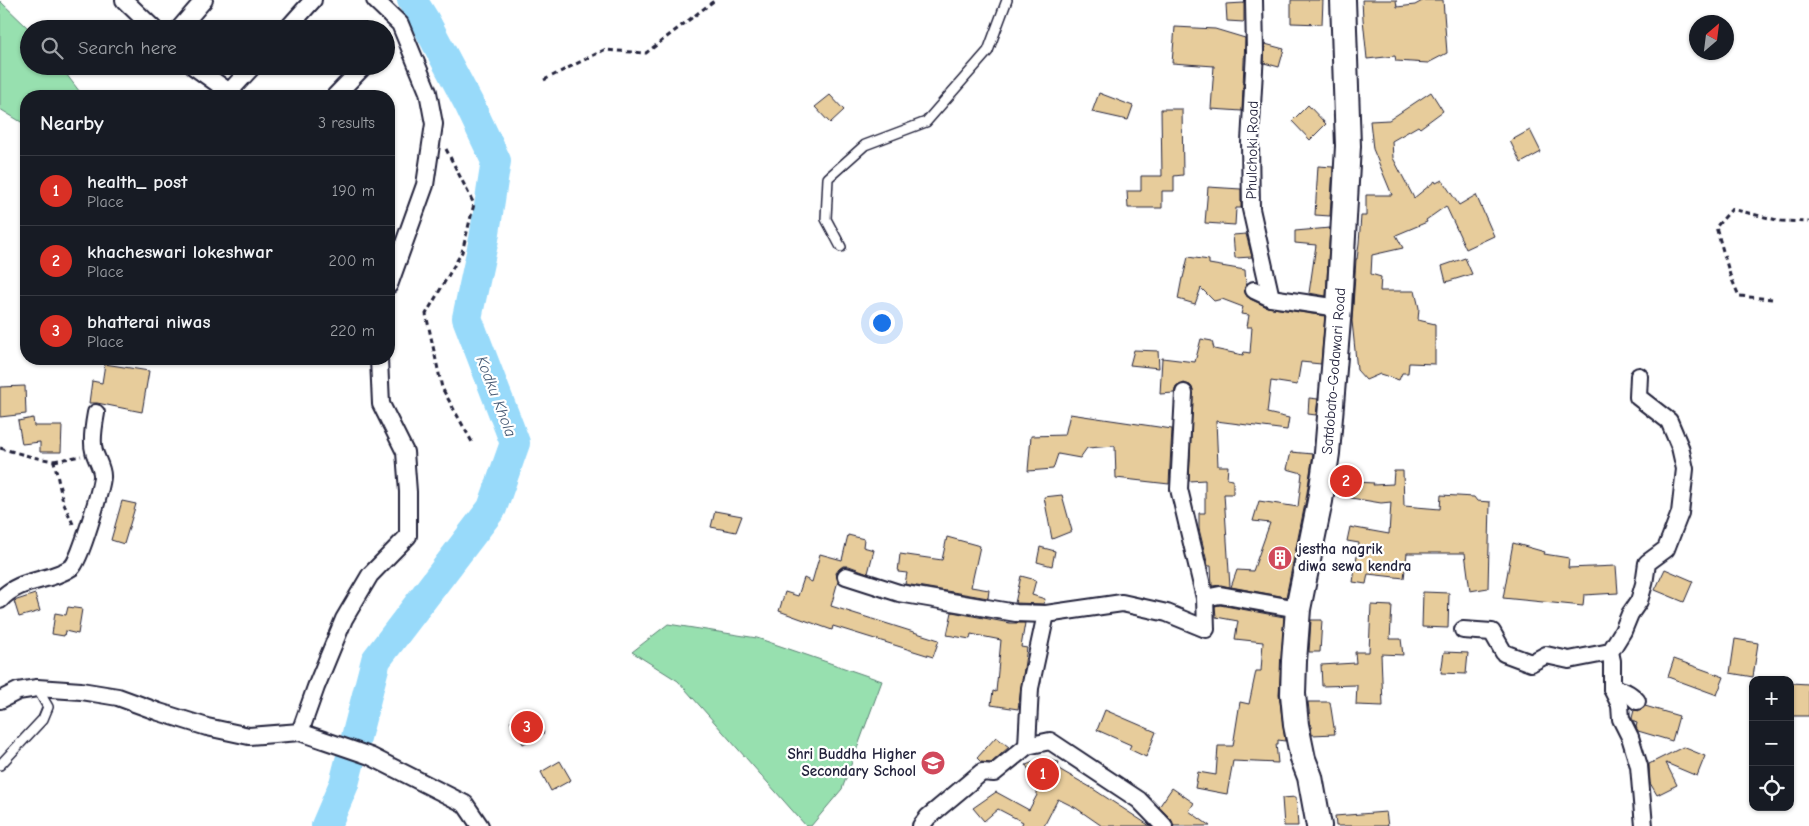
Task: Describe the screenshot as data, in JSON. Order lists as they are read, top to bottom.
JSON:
{
  "streets": {
    "street": ["Phulchoki Road", "Satdobato-Godawari Road"]
  },
  "water": ["Kodku Khola"],
  "places": {
    "building": ["jestha nagrik diwa sewa kendra"],
    "school or university": ["Shri Buddha Higher Secondary School"]
  },
  "north": "top right",
  "page": {
    "search": "Search here",
    "heading": ["Nearby", "3 results"],
    "list": [
      {
        "mark": "1",
        "name": "health_ post",
        "note": "Place",
        "value": "190 m"
      },
      {
        "mark": "2",
        "name": "khacheswari lokeshwar",
        "note": "Place",
        "value": "200 m"
      },
      {
        "mark": "3",
        "name": "bhatterai niwas",
        "note": "Place",
        "value": "220 m"
      }
    ],
    "pins": ["2", "3", "1"],
    "map_buttons": ["+", "−"]
  }
}
